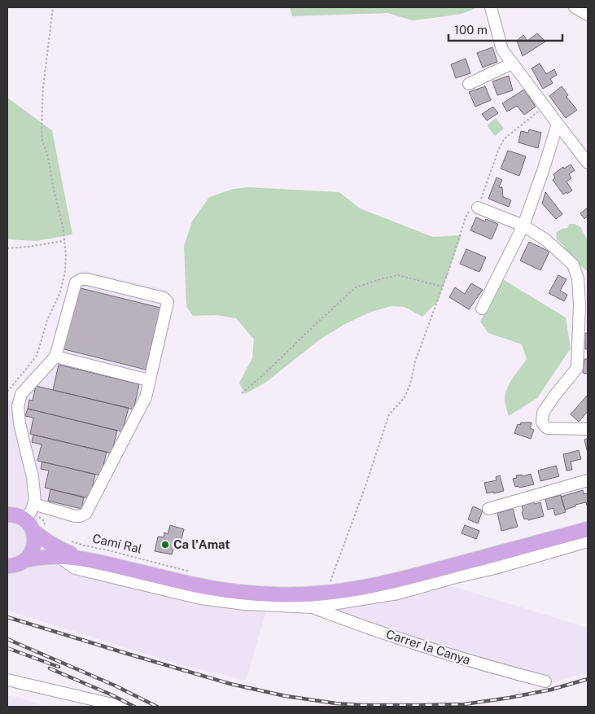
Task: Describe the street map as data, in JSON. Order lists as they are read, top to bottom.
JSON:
{
  "streets": {
    "street": ["Carrer la Canya"],
    "path": ["Camí Ral"]
  },
  "places": ["Ca l'Amat"],
  "scale_bar": "100 m"
}
